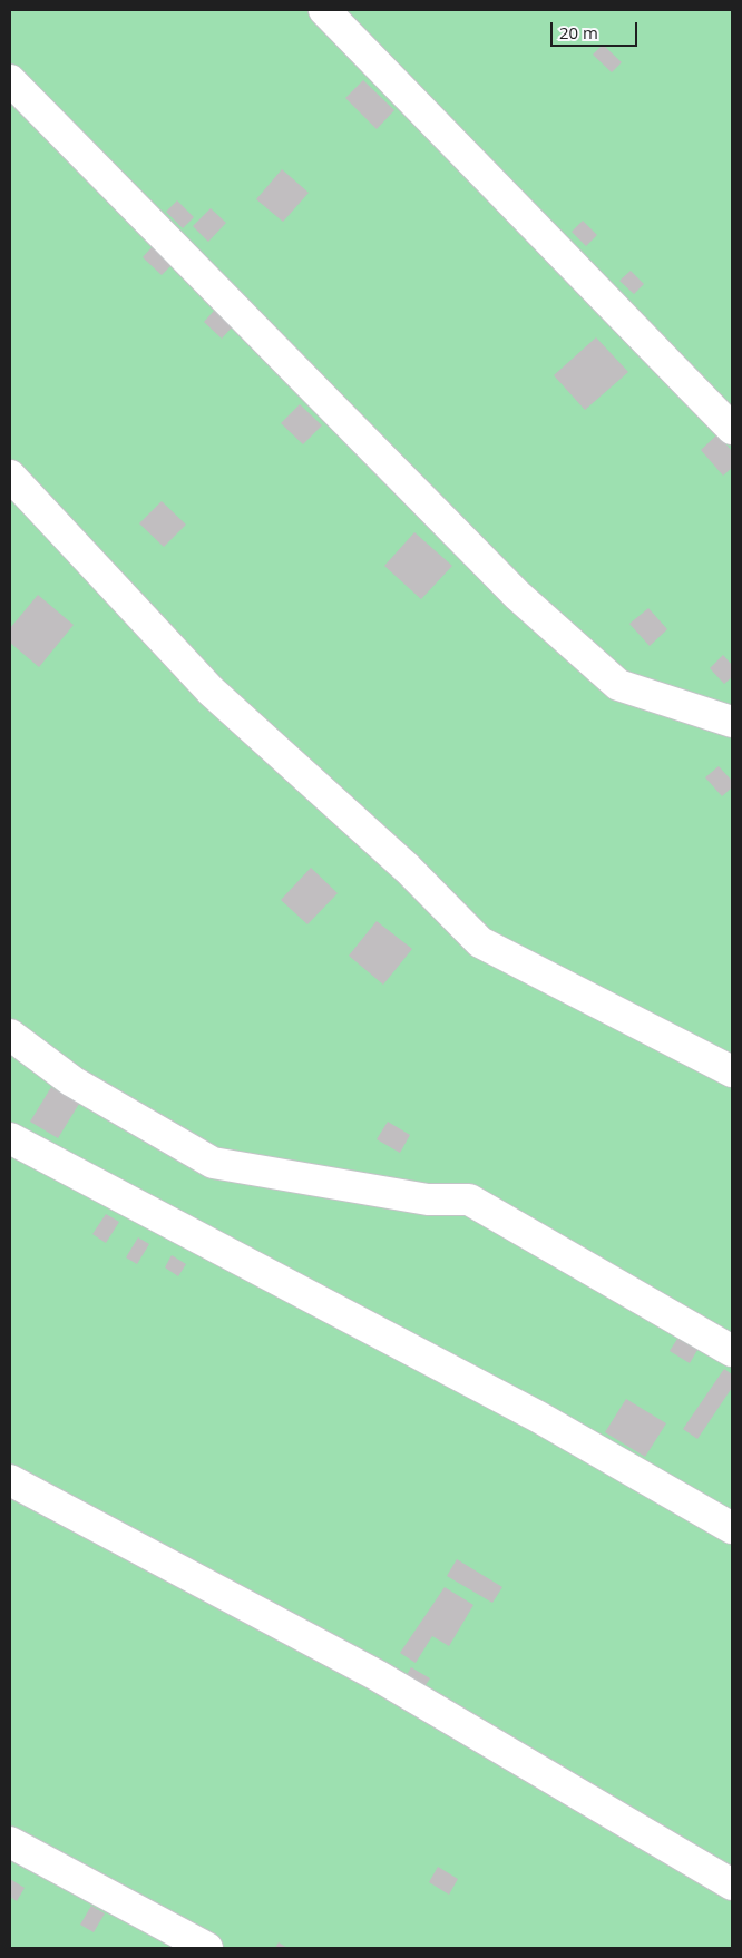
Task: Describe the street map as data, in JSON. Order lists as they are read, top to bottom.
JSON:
{
  "scale_bar": "20 m"
}
